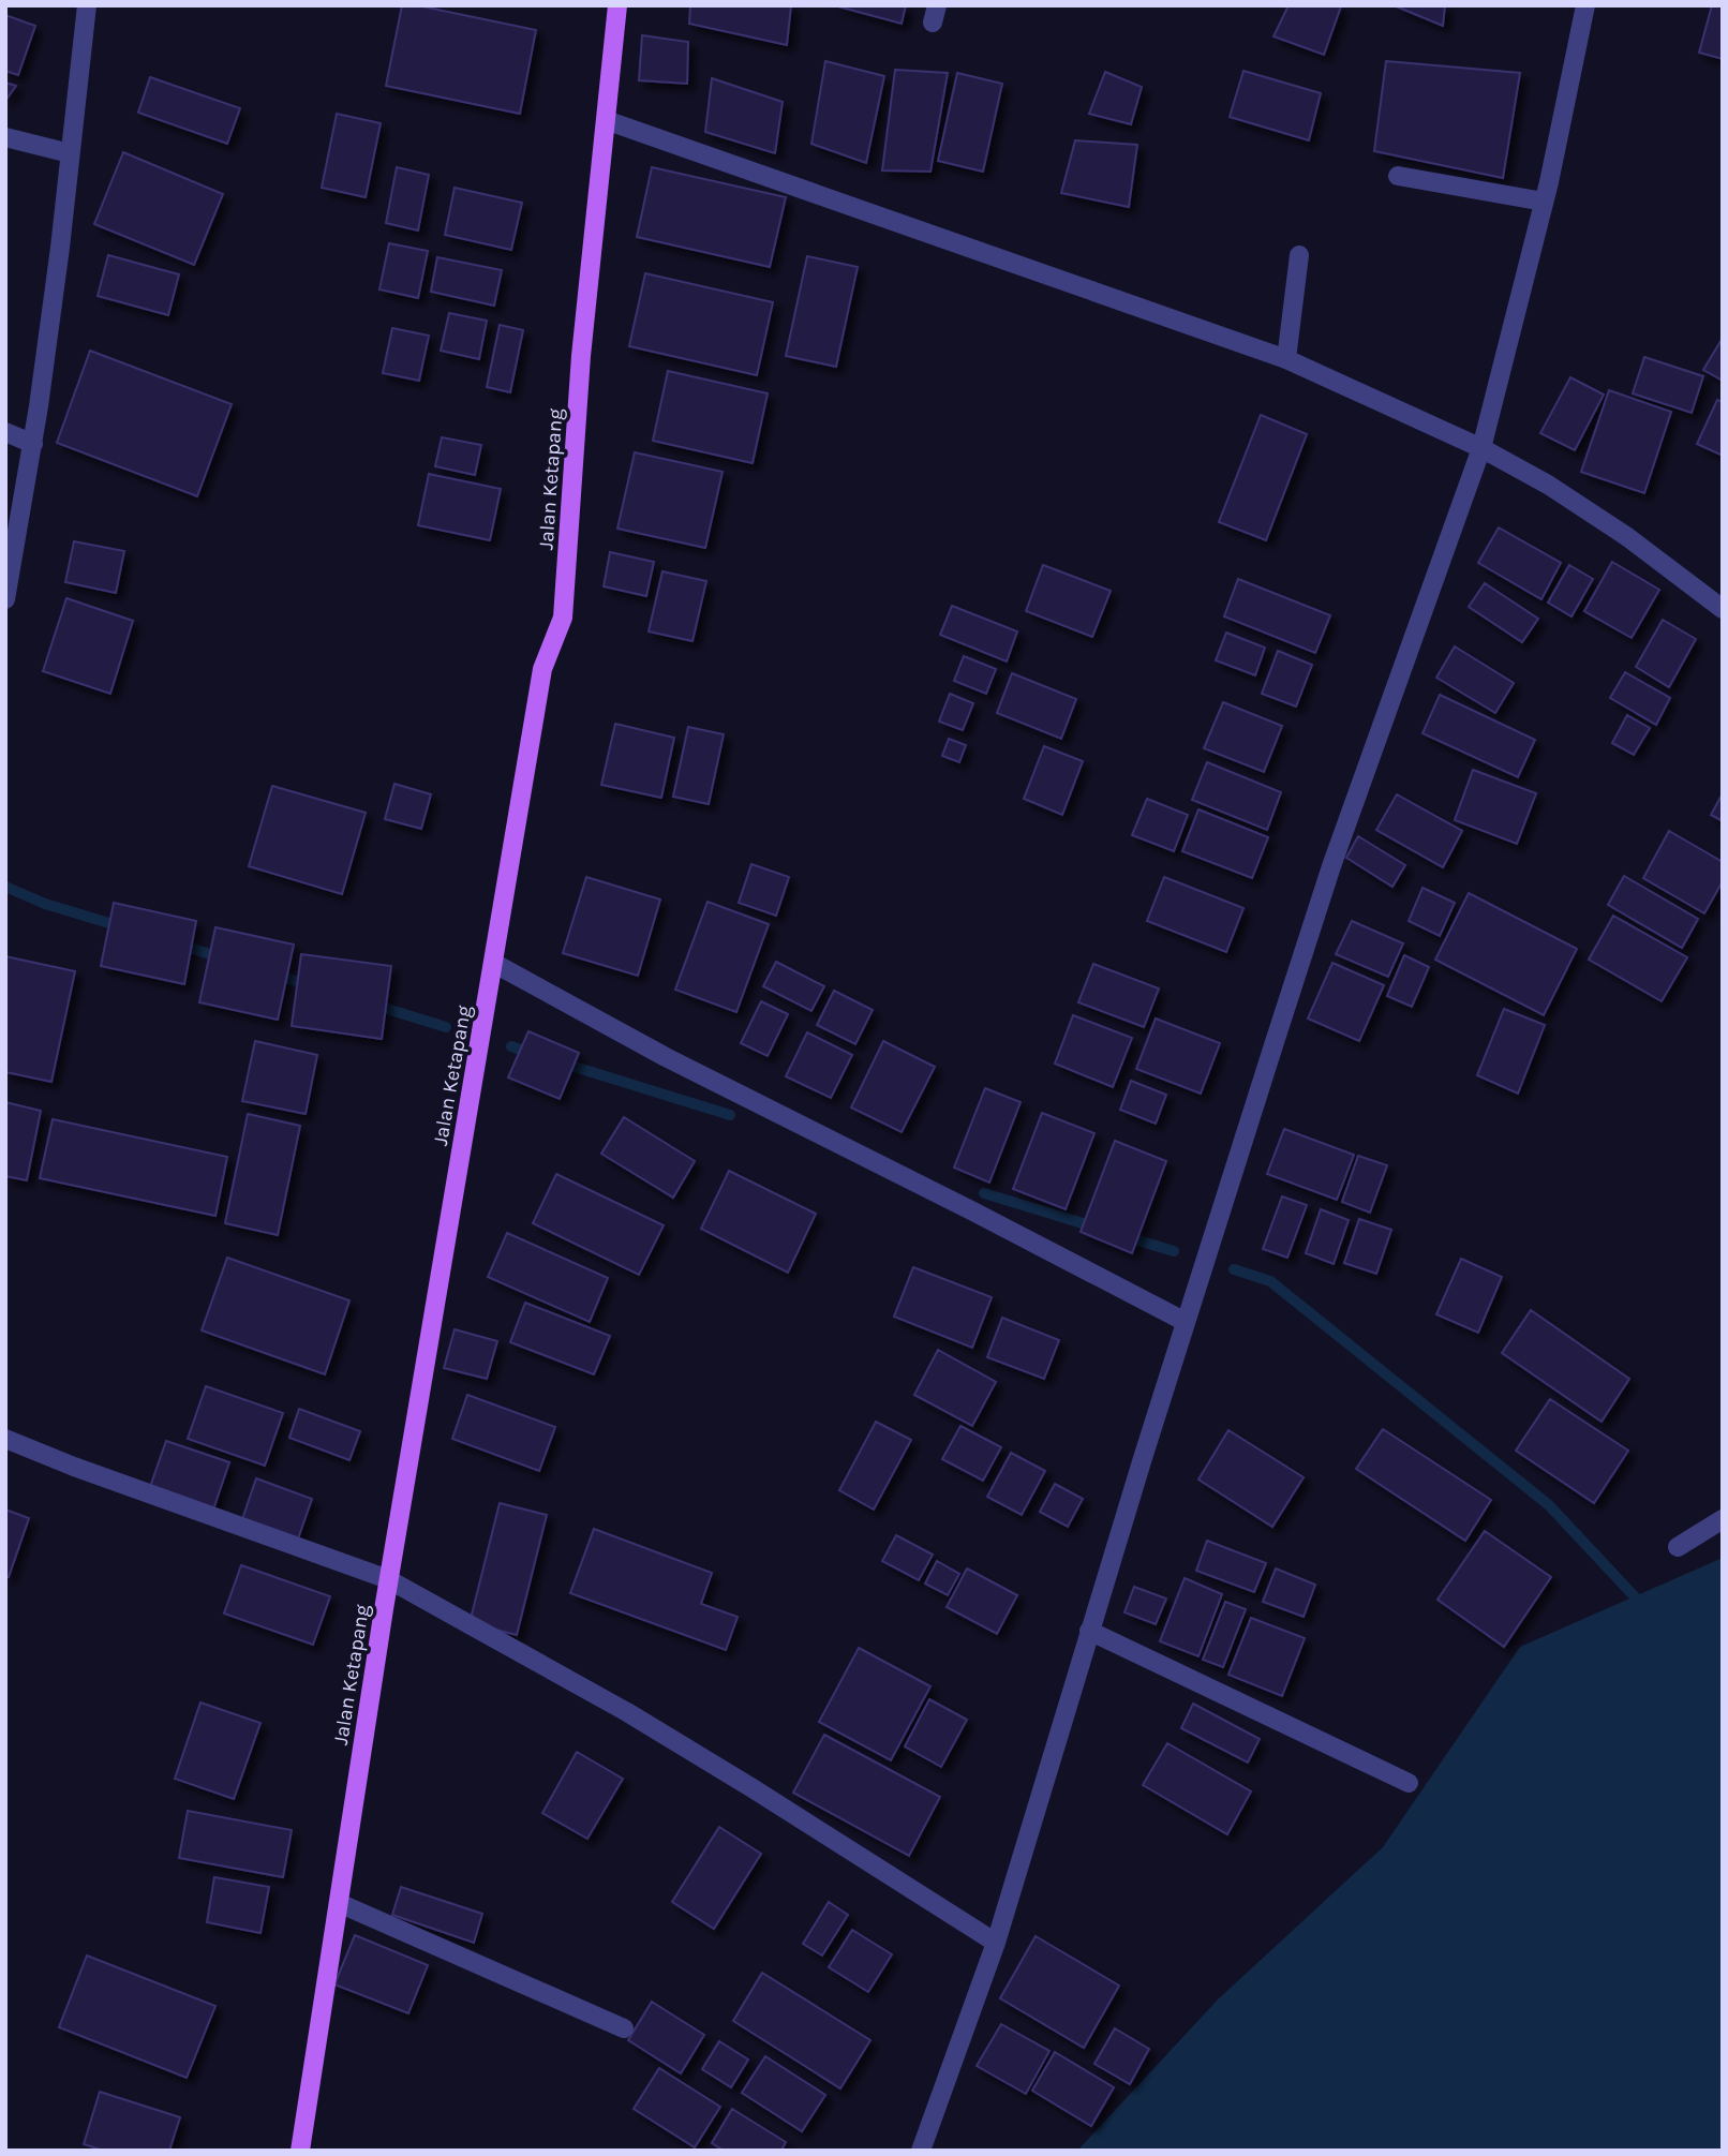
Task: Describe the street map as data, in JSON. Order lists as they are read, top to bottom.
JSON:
{
  "streets": {
    "main road": ["Jalan Ketapang"]
  }
}
